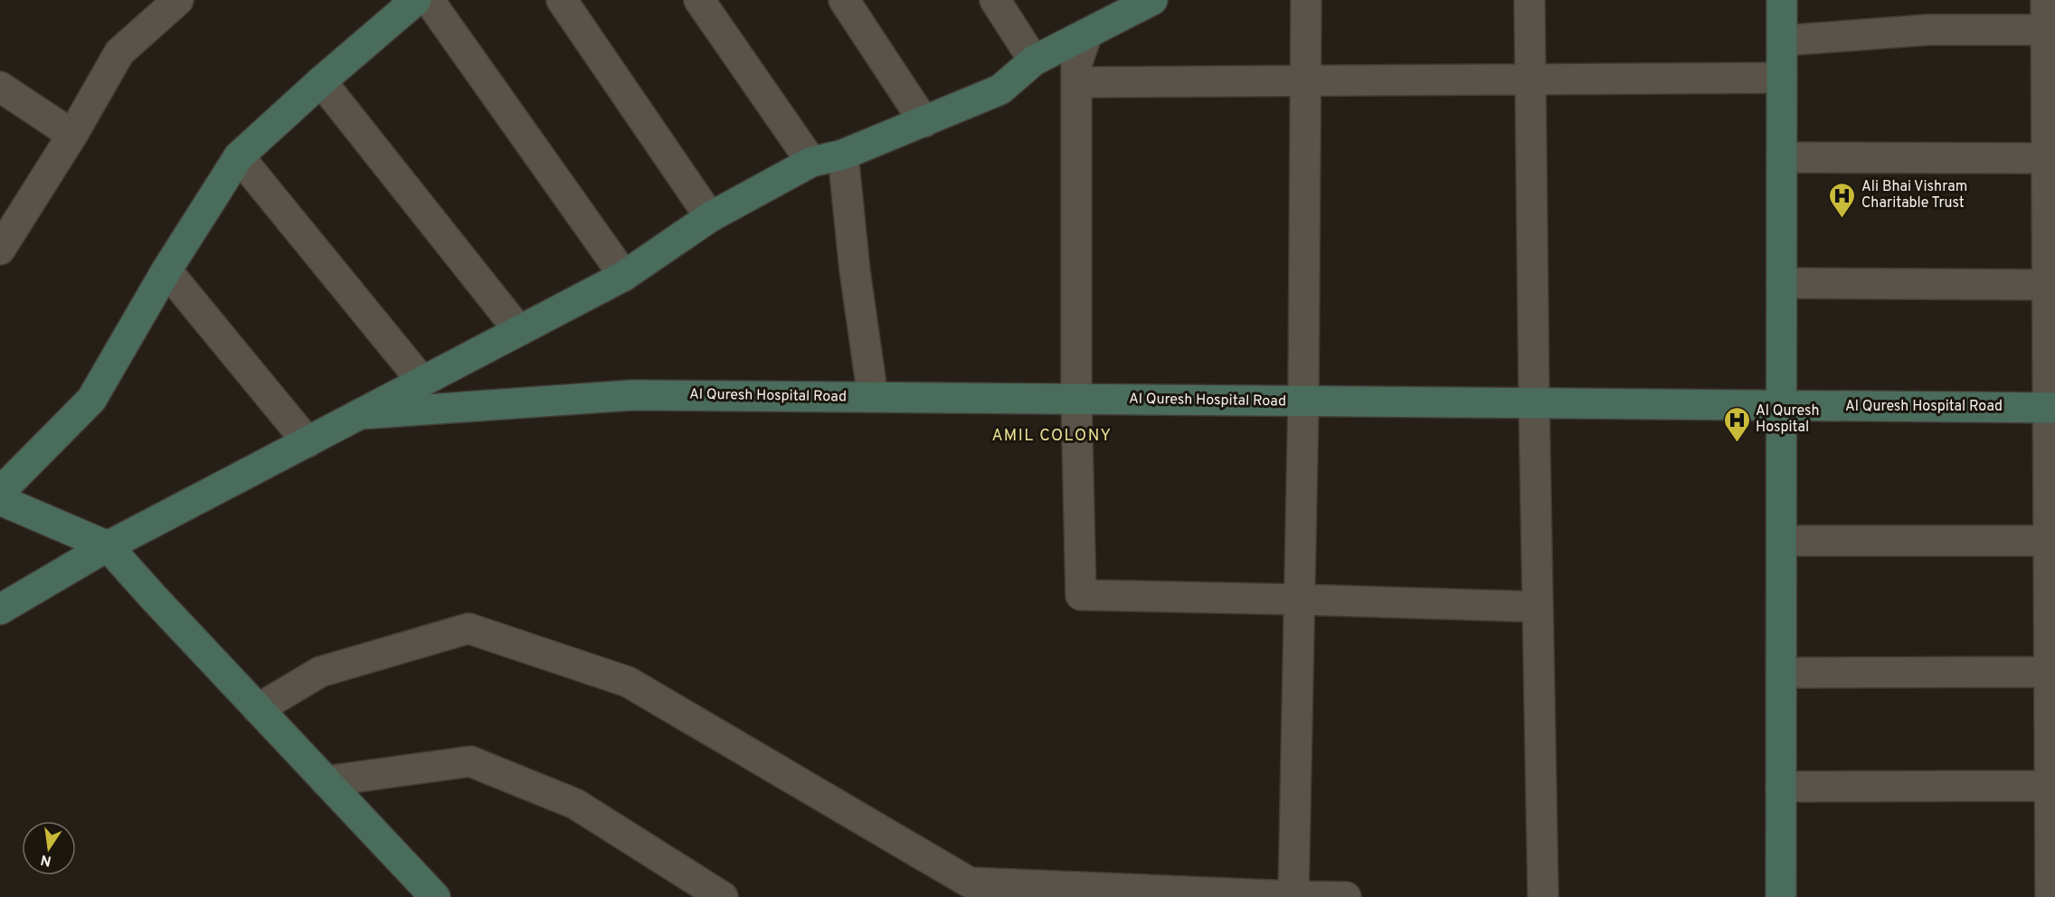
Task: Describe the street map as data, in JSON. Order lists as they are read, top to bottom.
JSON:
{
  "streets": {
    "street": ["Al Quresh Hospital Road"]
  },
  "districts": ["AMIL COLONY"],
  "places": {
    "hospital": ["Ali Bhai Vishram Charitable Trust", "Al Quresh Hospital"]
  },
  "north": "bottom"
}
